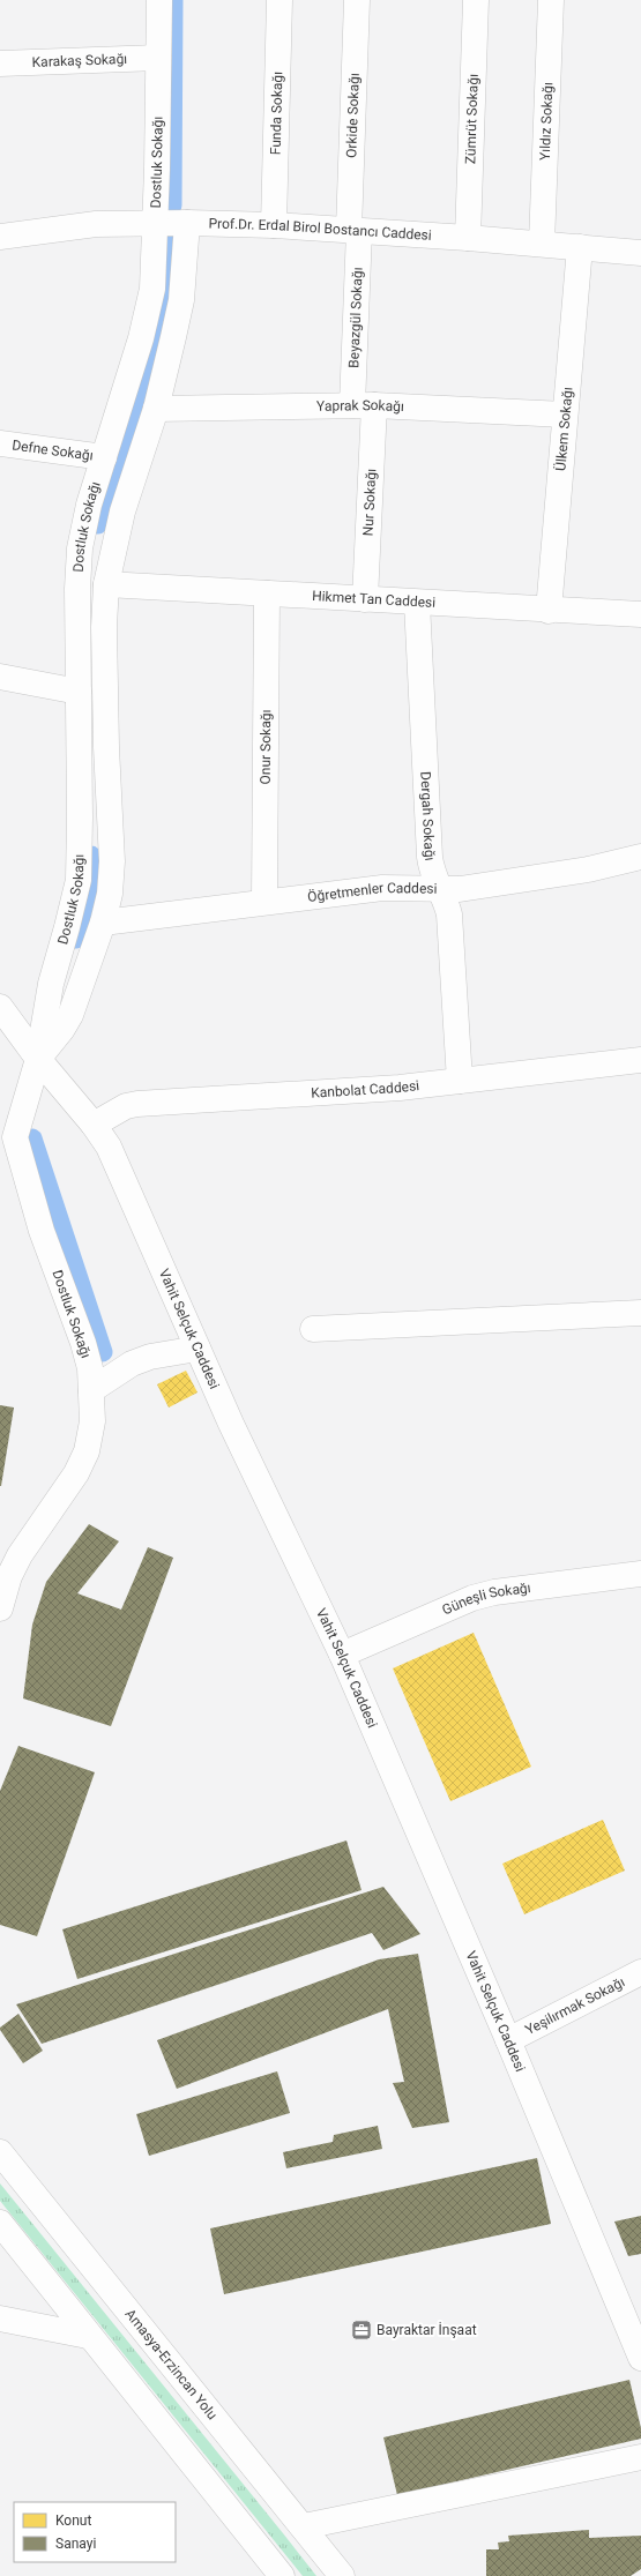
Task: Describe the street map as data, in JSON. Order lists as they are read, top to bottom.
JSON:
{
  "streets": {
    "main road": [
      "Karakaş Sokağı",
      "Funda Sokağı",
      "Orkide Sokağı",
      "Zümrüt Sokağı",
      "Yıldız Sokağı",
      "Dostluk Sokağı",
      "Prof.Dr. Erdal Birol Bostancı Caddesi",
      "Beyazgül Sokağı",
      "Yaprak Sokağı",
      "Ülkem Sokağı",
      "Defne Sokağı",
      "Nur Sokağı",
      "Hikmet Tan Caddesi",
      "Onur Sokağı",
      "Dergah Sokağı",
      "Öğretmenler Caddesi",
      "Kanbolat Caddesi",
      "Vahit Selçuk Caddesi",
      "Güneşli Sokağı",
      "Yeşilırmak Sokağı",
      "Amasya-Erzincan Yolu"
    ]
  },
  "crossings": [
    ["Karakaş Sokağı", "Dostluk Sokağı"],
    ["Funda Sokağı", "Prof.Dr. Erdal Birol Bostancı Caddesi"],
    ["Orkide Sokağı", "Prof.Dr. Erdal Birol Bostancı Caddesi"],
    ["Orkide Sokağı", "Beyazgül Sokağı"],
    ["Zümrüt Sokağı", "Prof.Dr. Erdal Birol Bostancı Caddesi"],
    ["Yıldız Sokağı", "Prof.Dr. Erdal Birol Bostancı Caddesi"],
    ["Dostluk Sokağı", "Prof.Dr. Erdal Birol Bostancı Caddesi"],
    ["Dostluk Sokağı", "Yaprak Sokağı"],
    ["Dostluk Sokağı", "Defne Sokağı"],
    ["Dostluk Sokağı", "Hikmet Tan Caddesi"],
    ["Dostluk Sokağı", "Öğretmenler Caddesi"],
    ["Dostluk Sokağı", "Vahit Selçuk Caddesi"],
    ["Prof.Dr. Erdal Birol Bostancı Caddesi", "Beyazgül Sokağı"],
    ["Prof.Dr. Erdal Birol Bostancı Caddesi", "Ülkem Sokağı"],
    ["Beyazgül Sokağı", "Yaprak Sokağı"],
    ["Beyazgül Sokağı", "Nur Sokağı"],
    ["Yaprak Sokağı", "Ülkem Sokağı"],
    ["Yaprak Sokağı", "Nur Sokağı"],
    ["Ülkem Sokağı", "Hikmet Tan Caddesi"],
    ["Nur Sokağı", "Hikmet Tan Caddesi"],
    ["Hikmet Tan Caddesi", "Onur Sokağı"],
    ["Hikmet Tan Caddesi", "Dergah Sokağı"],
    ["Onur Sokağı", "Öğretmenler Caddesi"],
    ["Dergah Sokağı", "Öğretmenler Caddesi"],
    ["Dergah Sokağı", "Kanbolat Caddesi"],
    ["Kanbolat Caddesi", "Vahit Selçuk Caddesi"],
    ["Vahit Selçuk Caddesi", "Güneşli Sokağı"],
    ["Vahit Selçuk Caddesi", "Yeşilırmak Sokağı"]
  ],
  "places": {
    "office": ["Bayraktar İnşaat"]
  },
  "legend": ["Konut", "Sanayi"]
}
